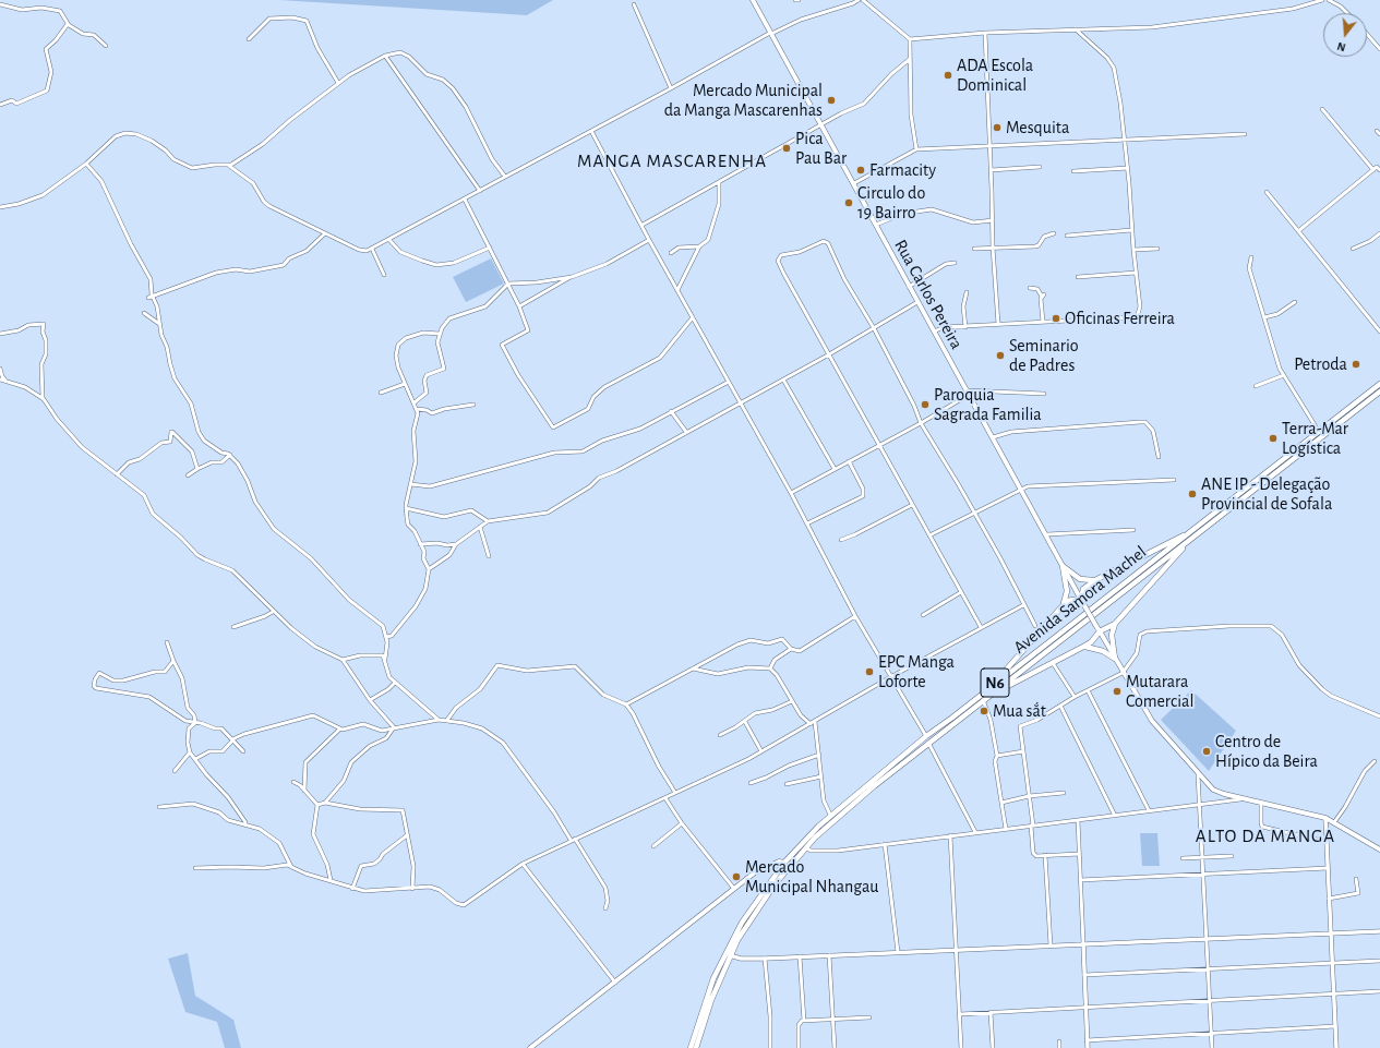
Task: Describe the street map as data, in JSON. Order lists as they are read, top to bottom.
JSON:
{
  "streets": {
    "highway": ["Avenida Samora Machel", "N6"],
    "main road": ["Rua Carlos Pereira"]
  },
  "districts": ["MANGA MASCARENHA", "ALTO DA MANGA"],
  "places": [
    "ADA Escola Dominical",
    "Mercado Municipal da Manga Mascarenhas",
    "Mesquita",
    "Pica Pau Bar",
    "Farmacity",
    "Circulo do 19 Bairro",
    "Oficinas Ferreira",
    "Seminario de Padres",
    "Petroda",
    "Paroquia Sagrada Familia",
    "Terra-Mar Logística",
    "ANE IP - Delegação Provincial de Sofala",
    "EPC Manga Loforte",
    "Mutarara Comercial",
    "Mua sắt",
    "Centro de Hípico da Beira",
    "Mercado Municipal Nhangau"
  ],
  "north": "bottom"
}
